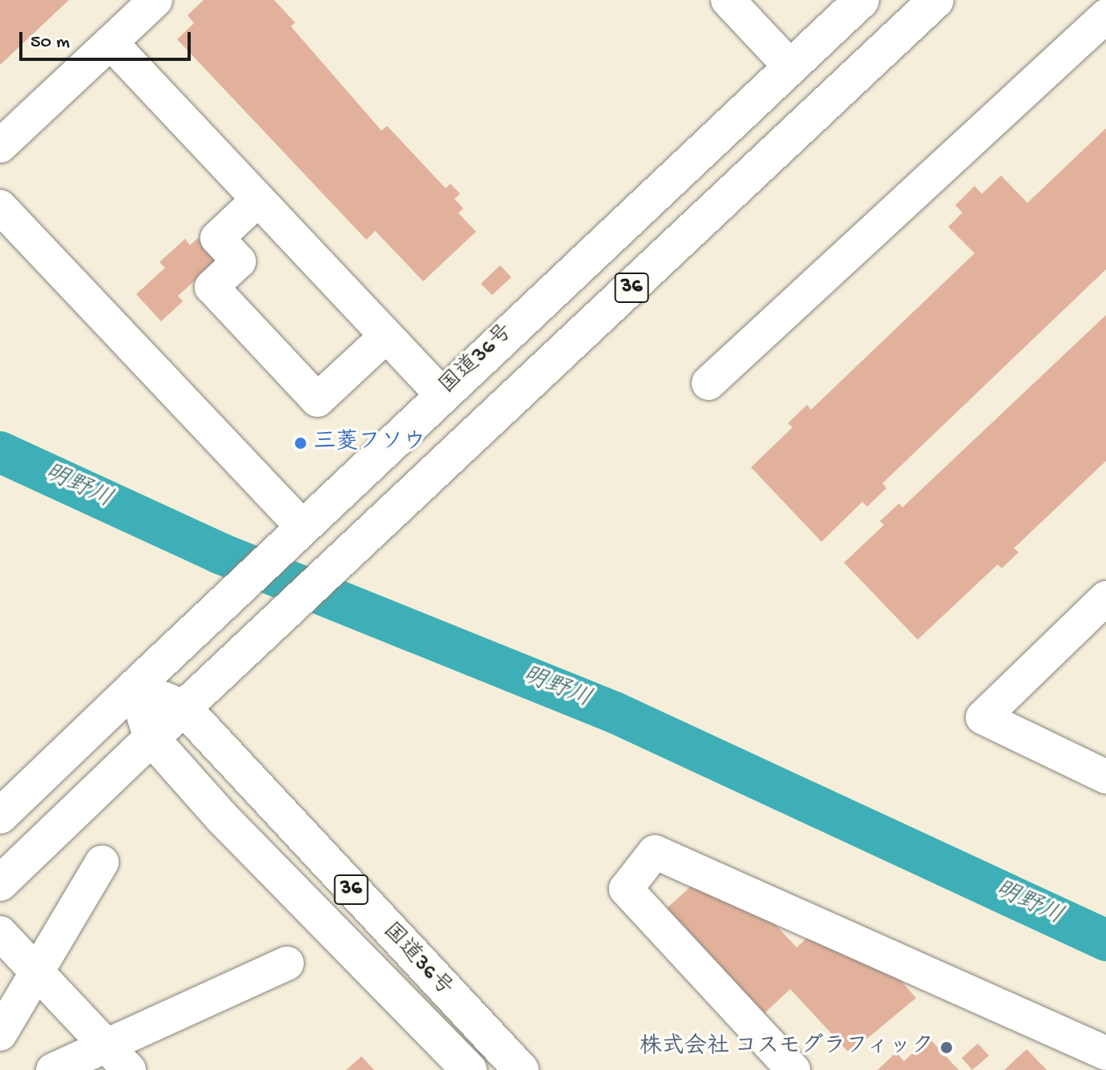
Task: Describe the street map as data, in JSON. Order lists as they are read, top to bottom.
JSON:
{
  "streets": {
    "main road": ["36", "国道36号"]
  },
  "crossings": [
    ["36", "国道36号"]
  ],
  "water": ["明野川"],
  "places": ["三菱フソウ", "株式会社 コスモグラフィック"],
  "scale_bar": "50 m"
}
